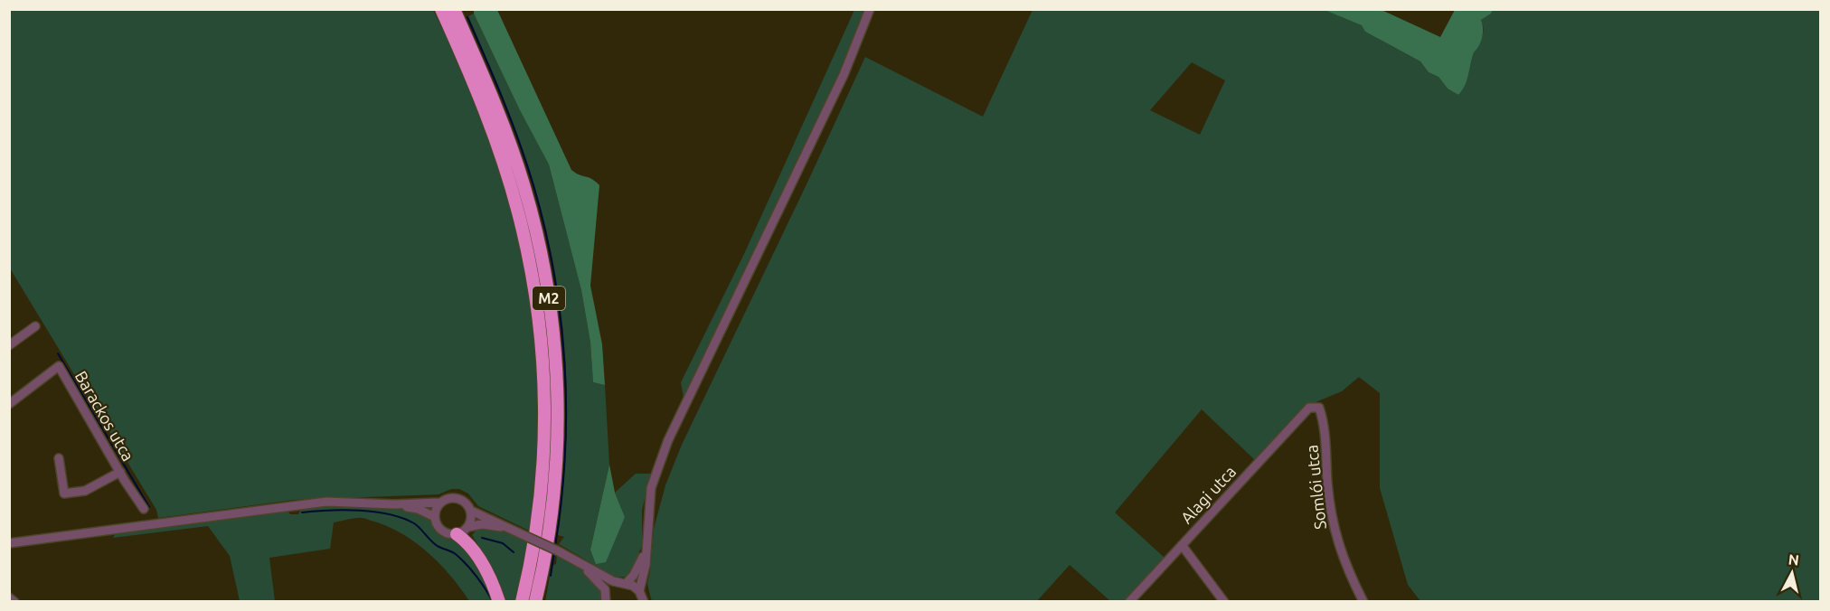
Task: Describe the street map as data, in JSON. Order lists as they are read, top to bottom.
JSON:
{
  "streets": {
    "highway": ["M2"],
    "street": ["Barackos utca", "Somlói utca", "Alagi utca"]
  },
  "crossings": [
    ["Somlói utca", "Alagi utca"]
  ],
  "north": "top"
}
